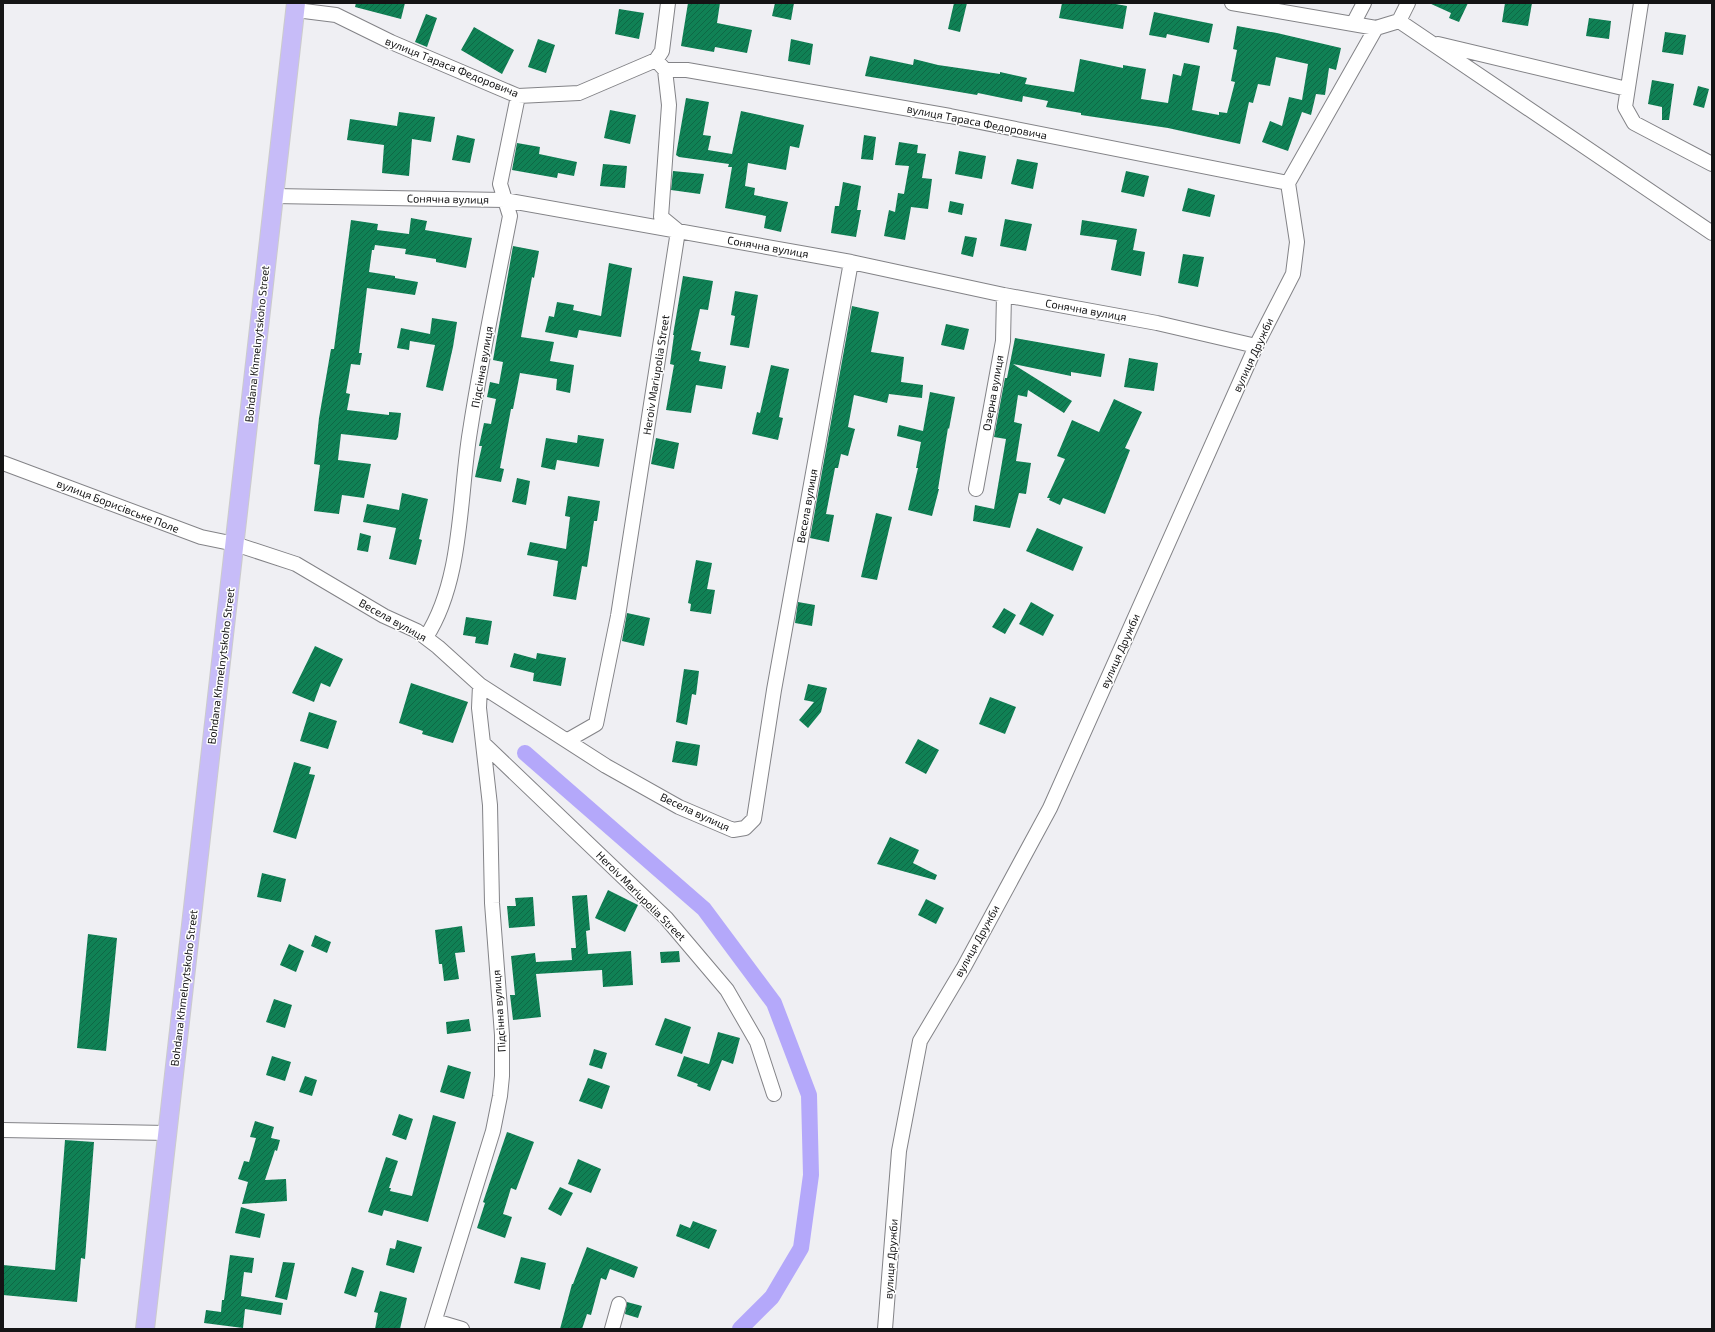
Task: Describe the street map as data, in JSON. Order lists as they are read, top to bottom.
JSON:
{
  "streets": {
    "main road": ["Bohdana Khmelnytskoho Street"],
    "street": [
      "вулиця Тараса Федоровича",
      "Сонячна вулиця",
      "вулиця Дружби",
      "Підсінна вулиця",
      "Heroiv Mariupolia Street",
      "Озерна вулиця",
      "вулиця Борисівське Поле",
      "Весела вулиця"
    ]
  },
  "crossings": [
    ["вулиця Тараса Федоровича", "Bohdana Khmelnytskoho Street"],
    ["вулиця Тараса Федоровича", "вулиця Дружби"],
    ["вулиця Тараса Федоровича", "Підсінна вулиця"],
    ["Сонячна вулиця", "Bohdana Khmelnytskoho Street"],
    ["Сонячна вулиця", "вулиця Дружби"],
    ["Сонячна вулиця", "Підсінна вулиця"],
    ["Сонячна вулиця", "Heroiv Mariupolia Street"],
    ["Сонячна вулиця", "Озерна вулиця"],
    ["Сонячна вулиця", "Весела вулиця"],
    ["Bohdana Khmelnytskoho Street", "вулиця Борисівське Поле"],
    ["Bohdana Khmelnytskoho Street", "Весела вулиця"],
    ["Підсінна вулиця", "Heroiv Mariupolia Street"],
    ["Підсінна вулиця", "Весела вулиця"],
    ["Heroiv Mariupolia Street", "Весела вулиця"],
    ["вулиця Борисівське Поле", "Весела вулиця"]
  ]
}
